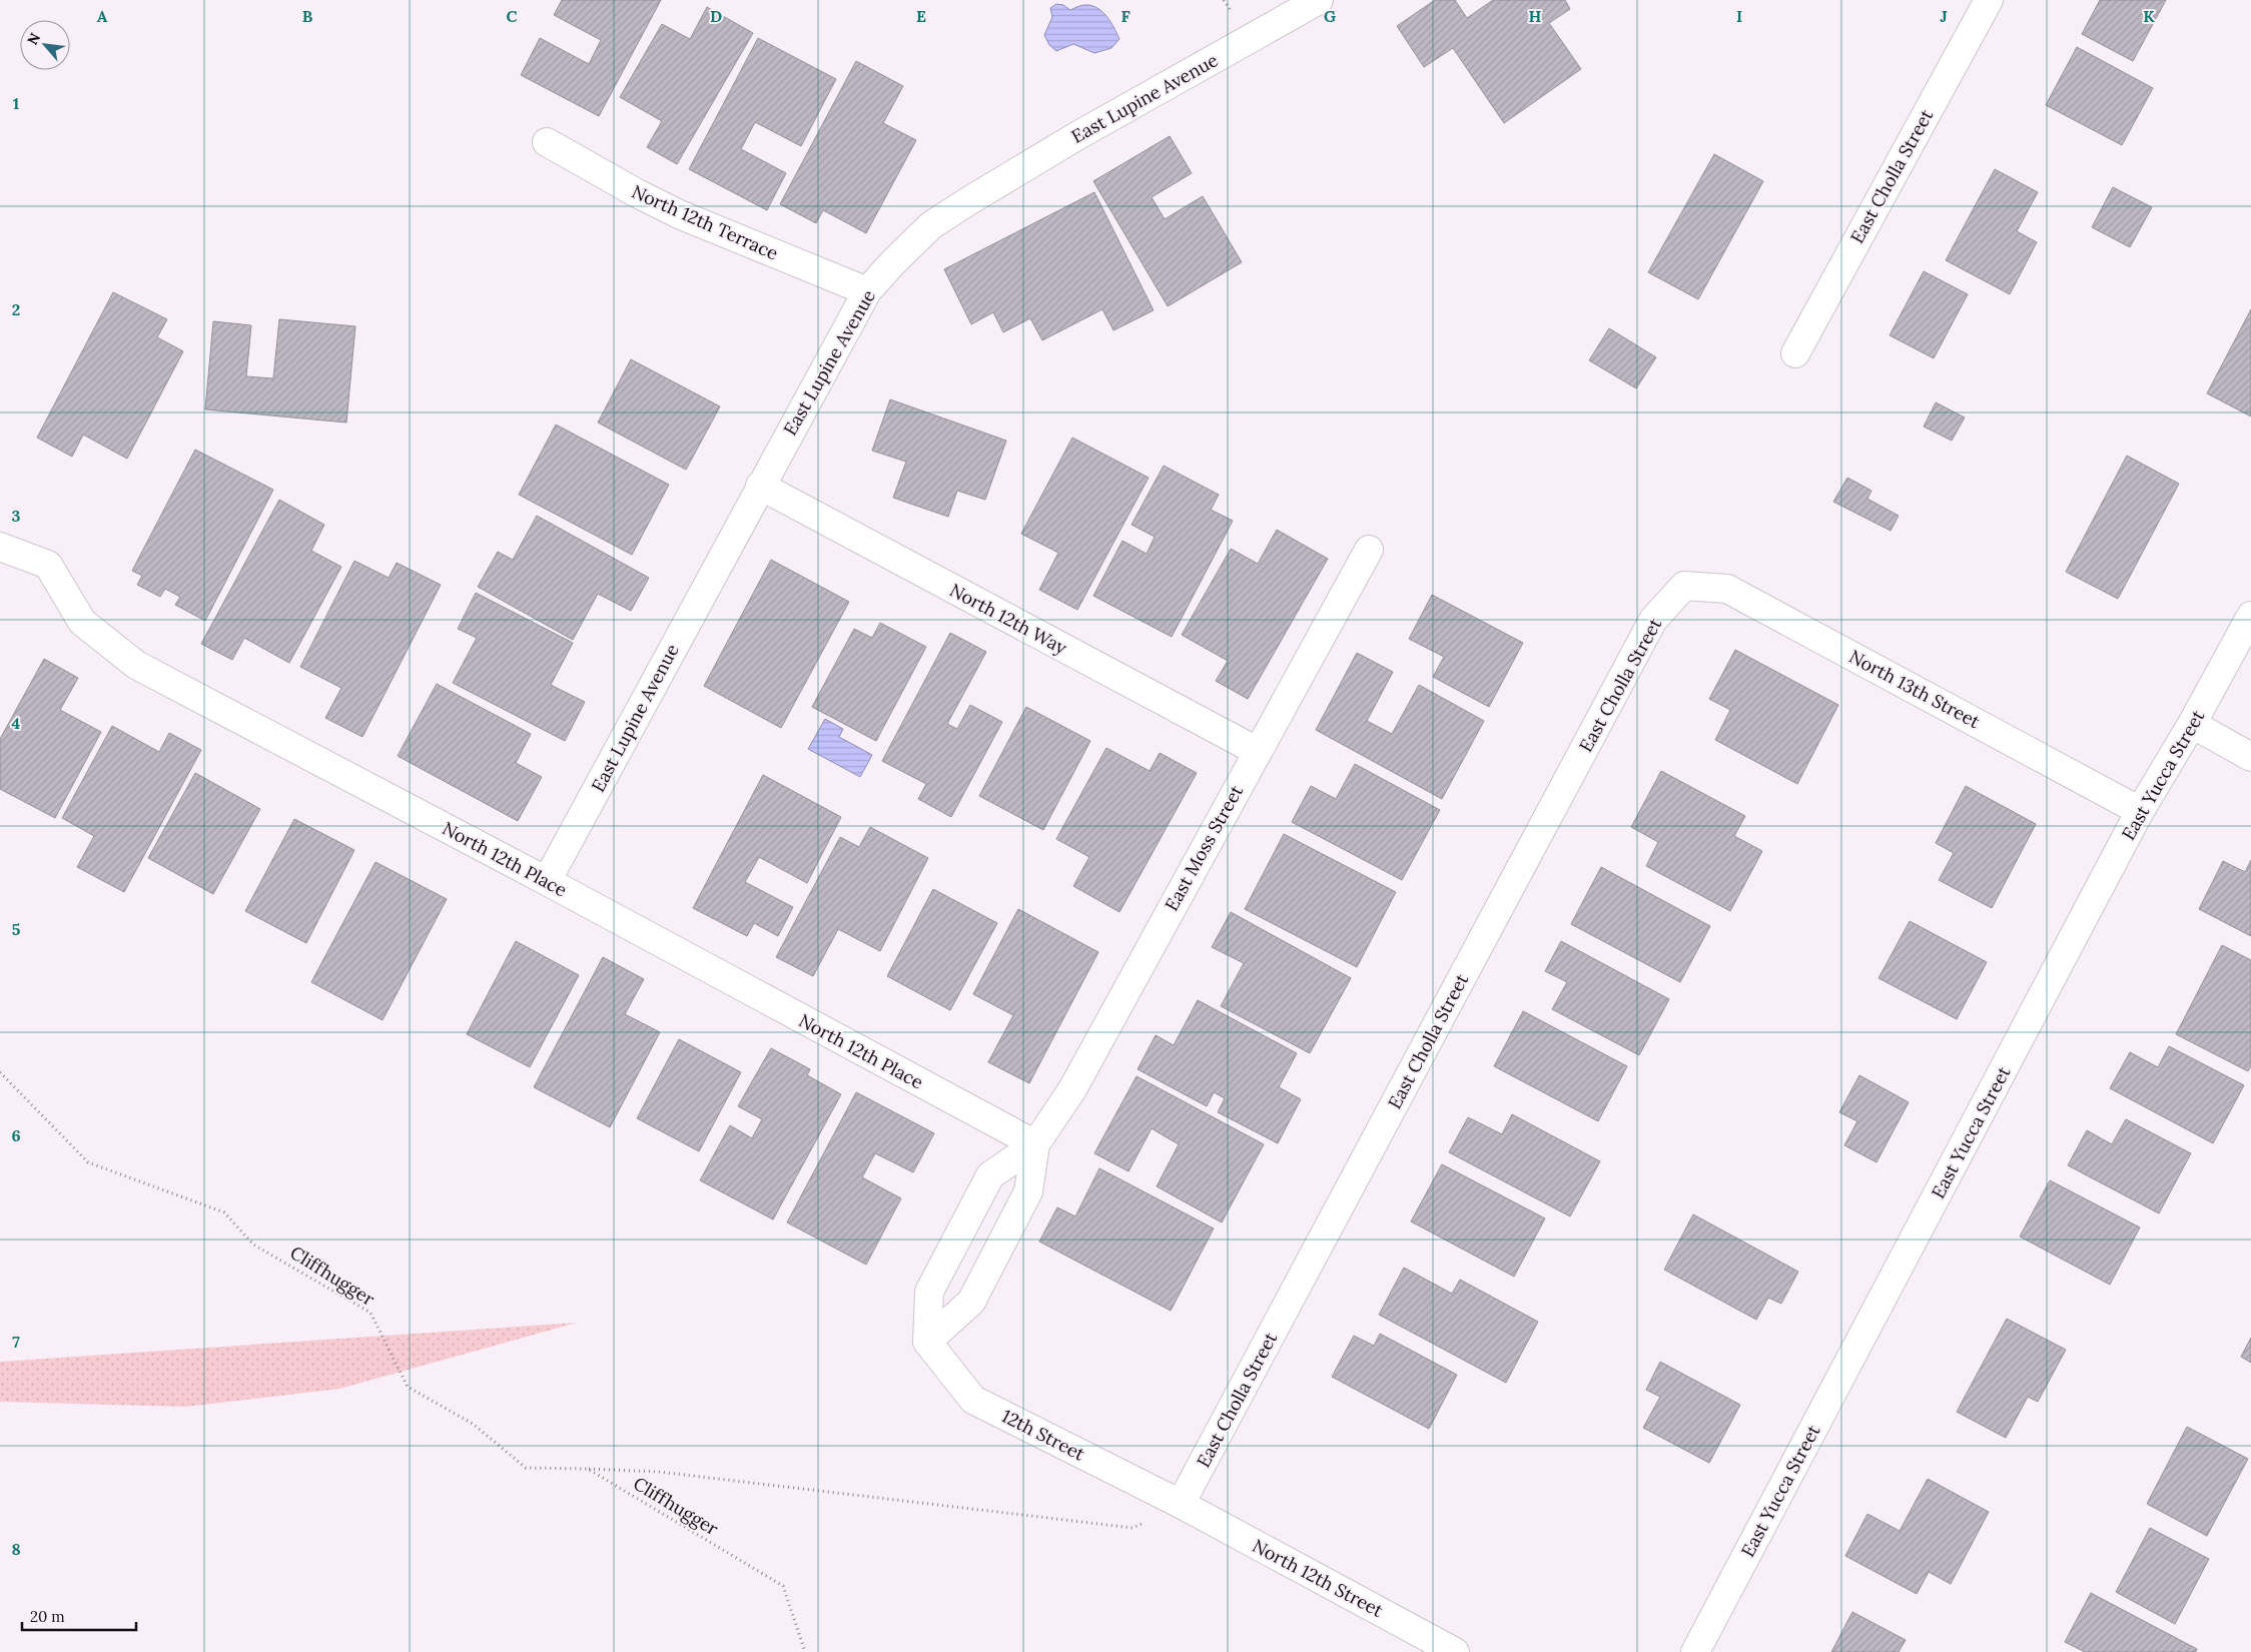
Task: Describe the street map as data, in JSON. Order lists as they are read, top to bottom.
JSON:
{
  "streets": {
    "street": [
      "East Lupine Avenue",
      "East Cholla Street",
      "North 12th Terrace",
      "North 12th Way",
      "North 13th Street",
      "East Yucca Street",
      "East Moss Street",
      "North 12th Place",
      "12th Street",
      "North 12th Street"
    ],
    "path": ["Cliffhugger"]
  },
  "crossings": [
    ["East Lupine Avenue", "North 12th Terrace"],
    ["East Lupine Avenue", "North 12th Way"],
    ["East Lupine Avenue", "North 12th Place"],
    ["East Cholla Street", "North 13th Street"],
    ["East Cholla Street", "12th Street"],
    ["East Cholla Street", "North 12th Street"],
    ["North 12th Way", "East Moss Street"],
    ["North 13th Street", "East Yucca Street"],
    ["East Moss Street", "North 12th Place"],
    ["East Moss Street", "12th Street"],
    ["12th Street", "North 12th Street"]
  ],
  "scale_bar": "20 m",
  "north": "top left",
  "grid": {
    "columns": [
      "A",
      "B",
      "C",
      "D",
      "E",
      "F",
      "G",
      "H",
      "I",
      "J",
      "K"
    ],
    "rows": [
      "1",
      "2",
      "3",
      "4",
      "5",
      "6",
      "7",
      "8"
    ]
  }
}
